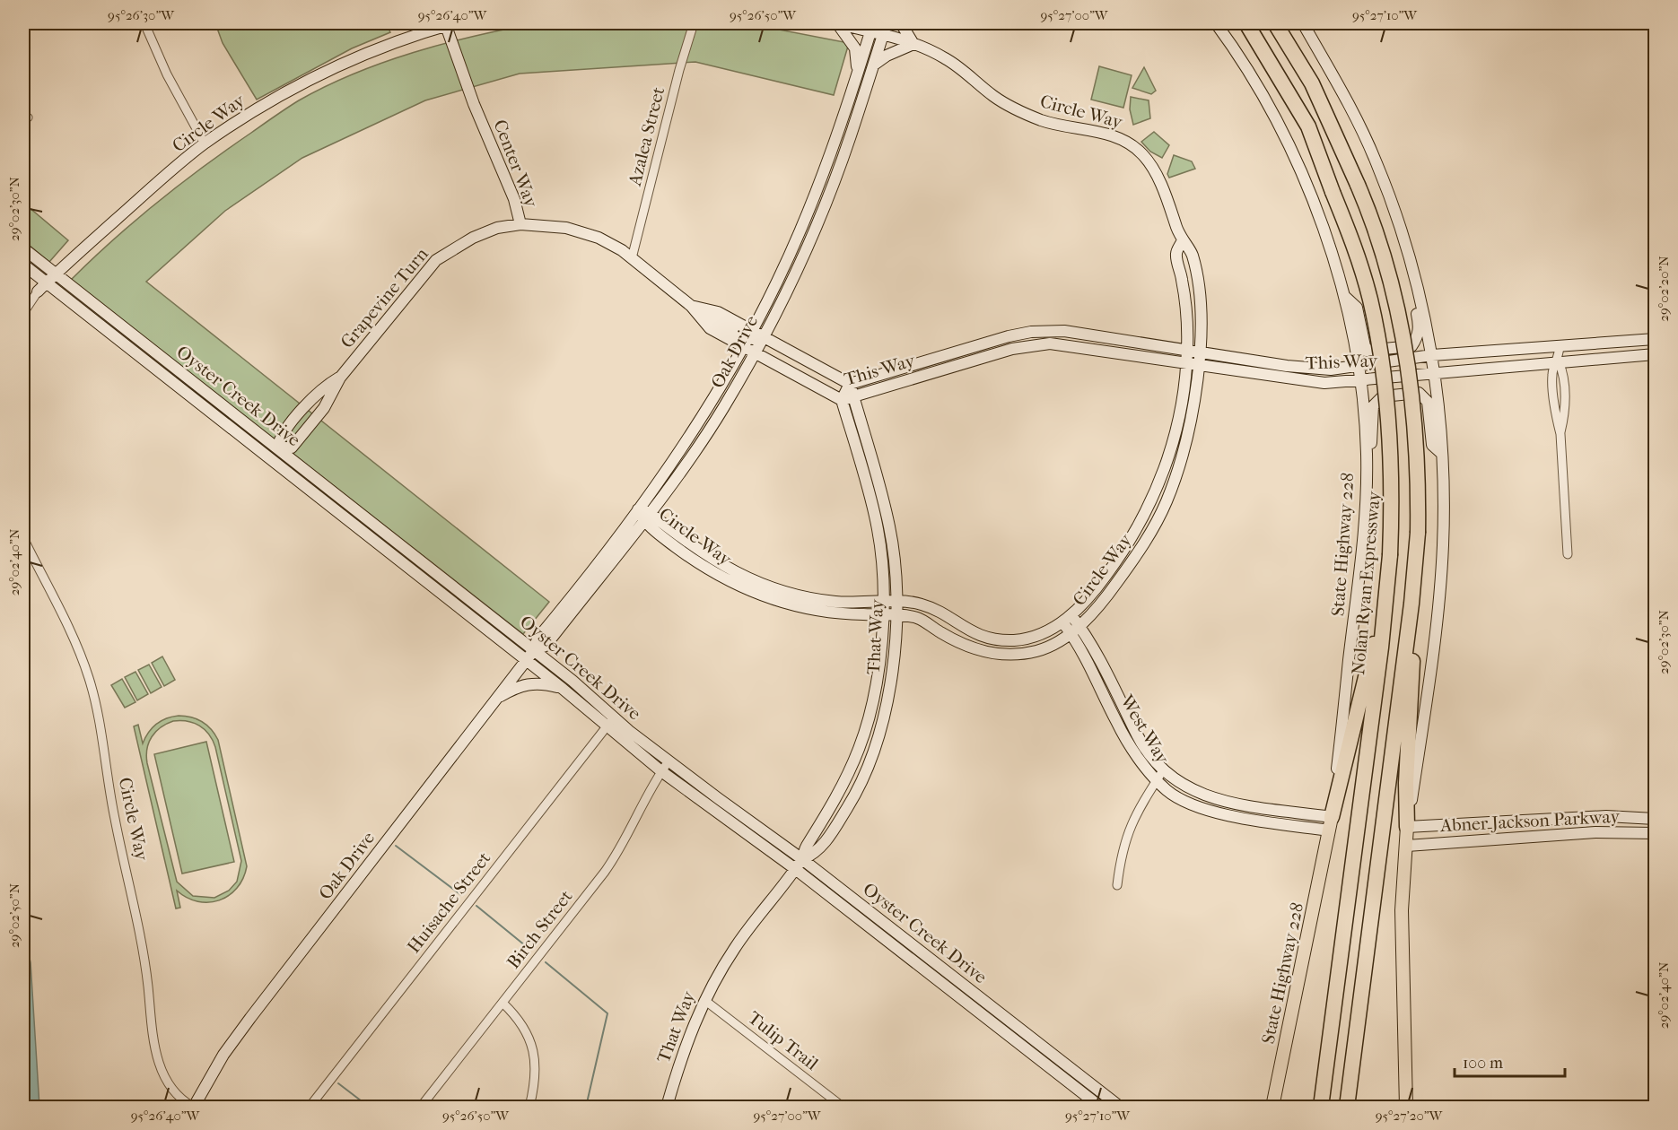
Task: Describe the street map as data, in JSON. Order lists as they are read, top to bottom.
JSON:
{
  "streets": {
    "highway": ["Nolan Ryan Expressway"],
    "main road": ["State Highway 228"],
    "street": [
      "Circle Way",
      "Azalea Street",
      "Center Way",
      "Grapevine Turn",
      "Oak Drive",
      "This Way",
      "Oyster Creek Drive",
      "That Way",
      "West Way",
      "Abner Jackson Parkway",
      "Huisache Street",
      "Birch Street",
      "Tulip Trail"
    ]
  },
  "crossings": [
    ["Circle Way", "Center Way"],
    ["Circle Way", "Oak Drive"],
    ["Circle Way", "This Way"],
    ["Circle Way", "Oyster Creek Drive"],
    ["Circle Way", "That Way"],
    ["Circle Way", "West Way"],
    ["Azalea Street", "Center Way"],
    ["Center Way", "Grapevine Turn"],
    ["Center Way", "Oak Drive"],
    ["Center Way", "This Way"],
    ["Center Way", "That Way"],
    ["Grapevine Turn", "Oyster Creek Drive"],
    ["Oak Drive", "Oyster Creek Drive"],
    ["This Way", "State Highway 228"],
    ["This Way", "That Way"],
    ["Oyster Creek Drive", "That Way"],
    ["Oyster Creek Drive", "Huisache Street"],
    ["Oyster Creek Drive", "Birch Street"],
    ["State Highway 228", "West Way"],
    ["That Way", "Tulip Trail"]
  ],
  "scale_bar": "100 m",
  "coordinates": [
    "95°26'30\"W",
    "95°26'40\"W",
    "95°26'50\"W",
    "95°27'00\"W",
    "95°27'10\"W",
    "29°02'30\"N",
    "29°02'20\"N",
    "29°02'40\"N",
    "29°02'50\"N",
    "95°27'20\"W"
  ]
}
